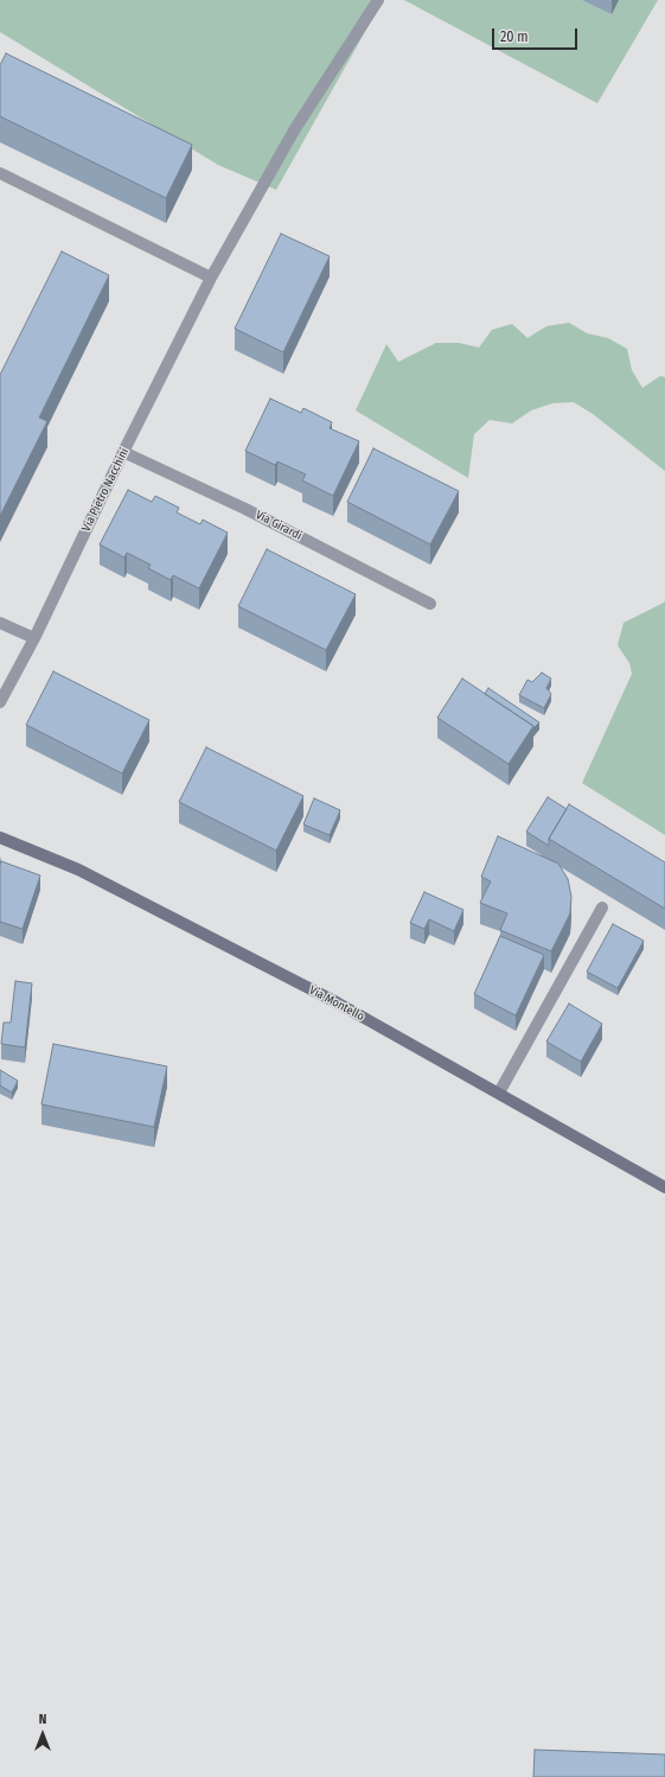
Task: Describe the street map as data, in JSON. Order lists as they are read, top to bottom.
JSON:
{
  "streets": {
    "main road": ["Via Montello"],
    "street": ["Via Pietro Nacchini", "Via Girardi"]
  },
  "crossings": [
    ["Via Pietro Nacchini", "Via Girardi"]
  ],
  "scale_bar": "20 m",
  "north": "top"
}
